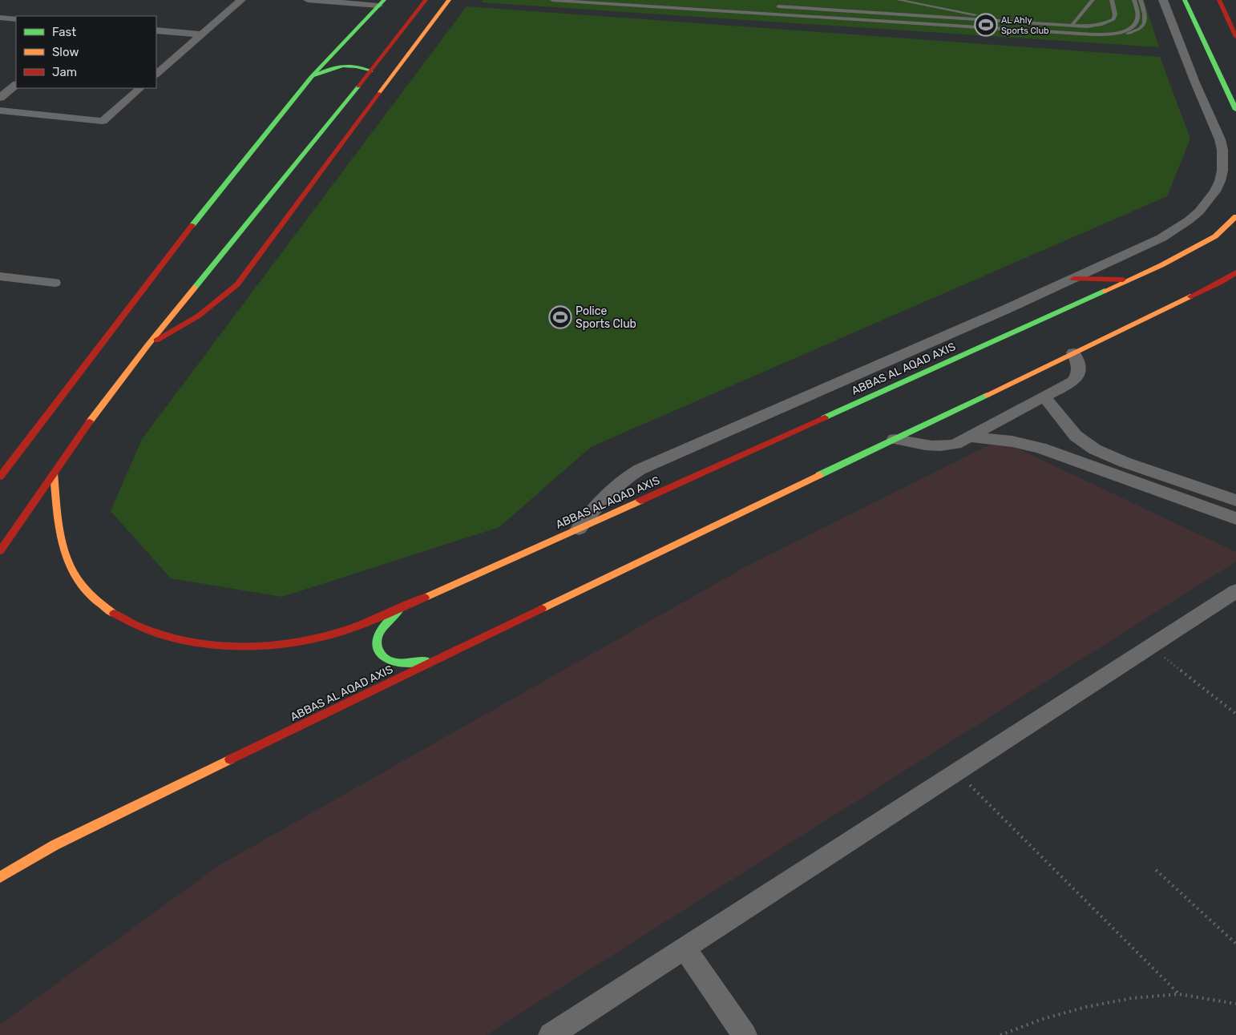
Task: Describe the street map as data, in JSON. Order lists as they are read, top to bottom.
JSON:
{
  "streets": {
    "main road": ["ABBAS AL AQAD AXIS"]
  },
  "places": {
    "sports": ["AL Ahly Sports Club", "Police Sports Club"]
  },
  "legend": ["Fast", "Slow", "Jam"]
}
